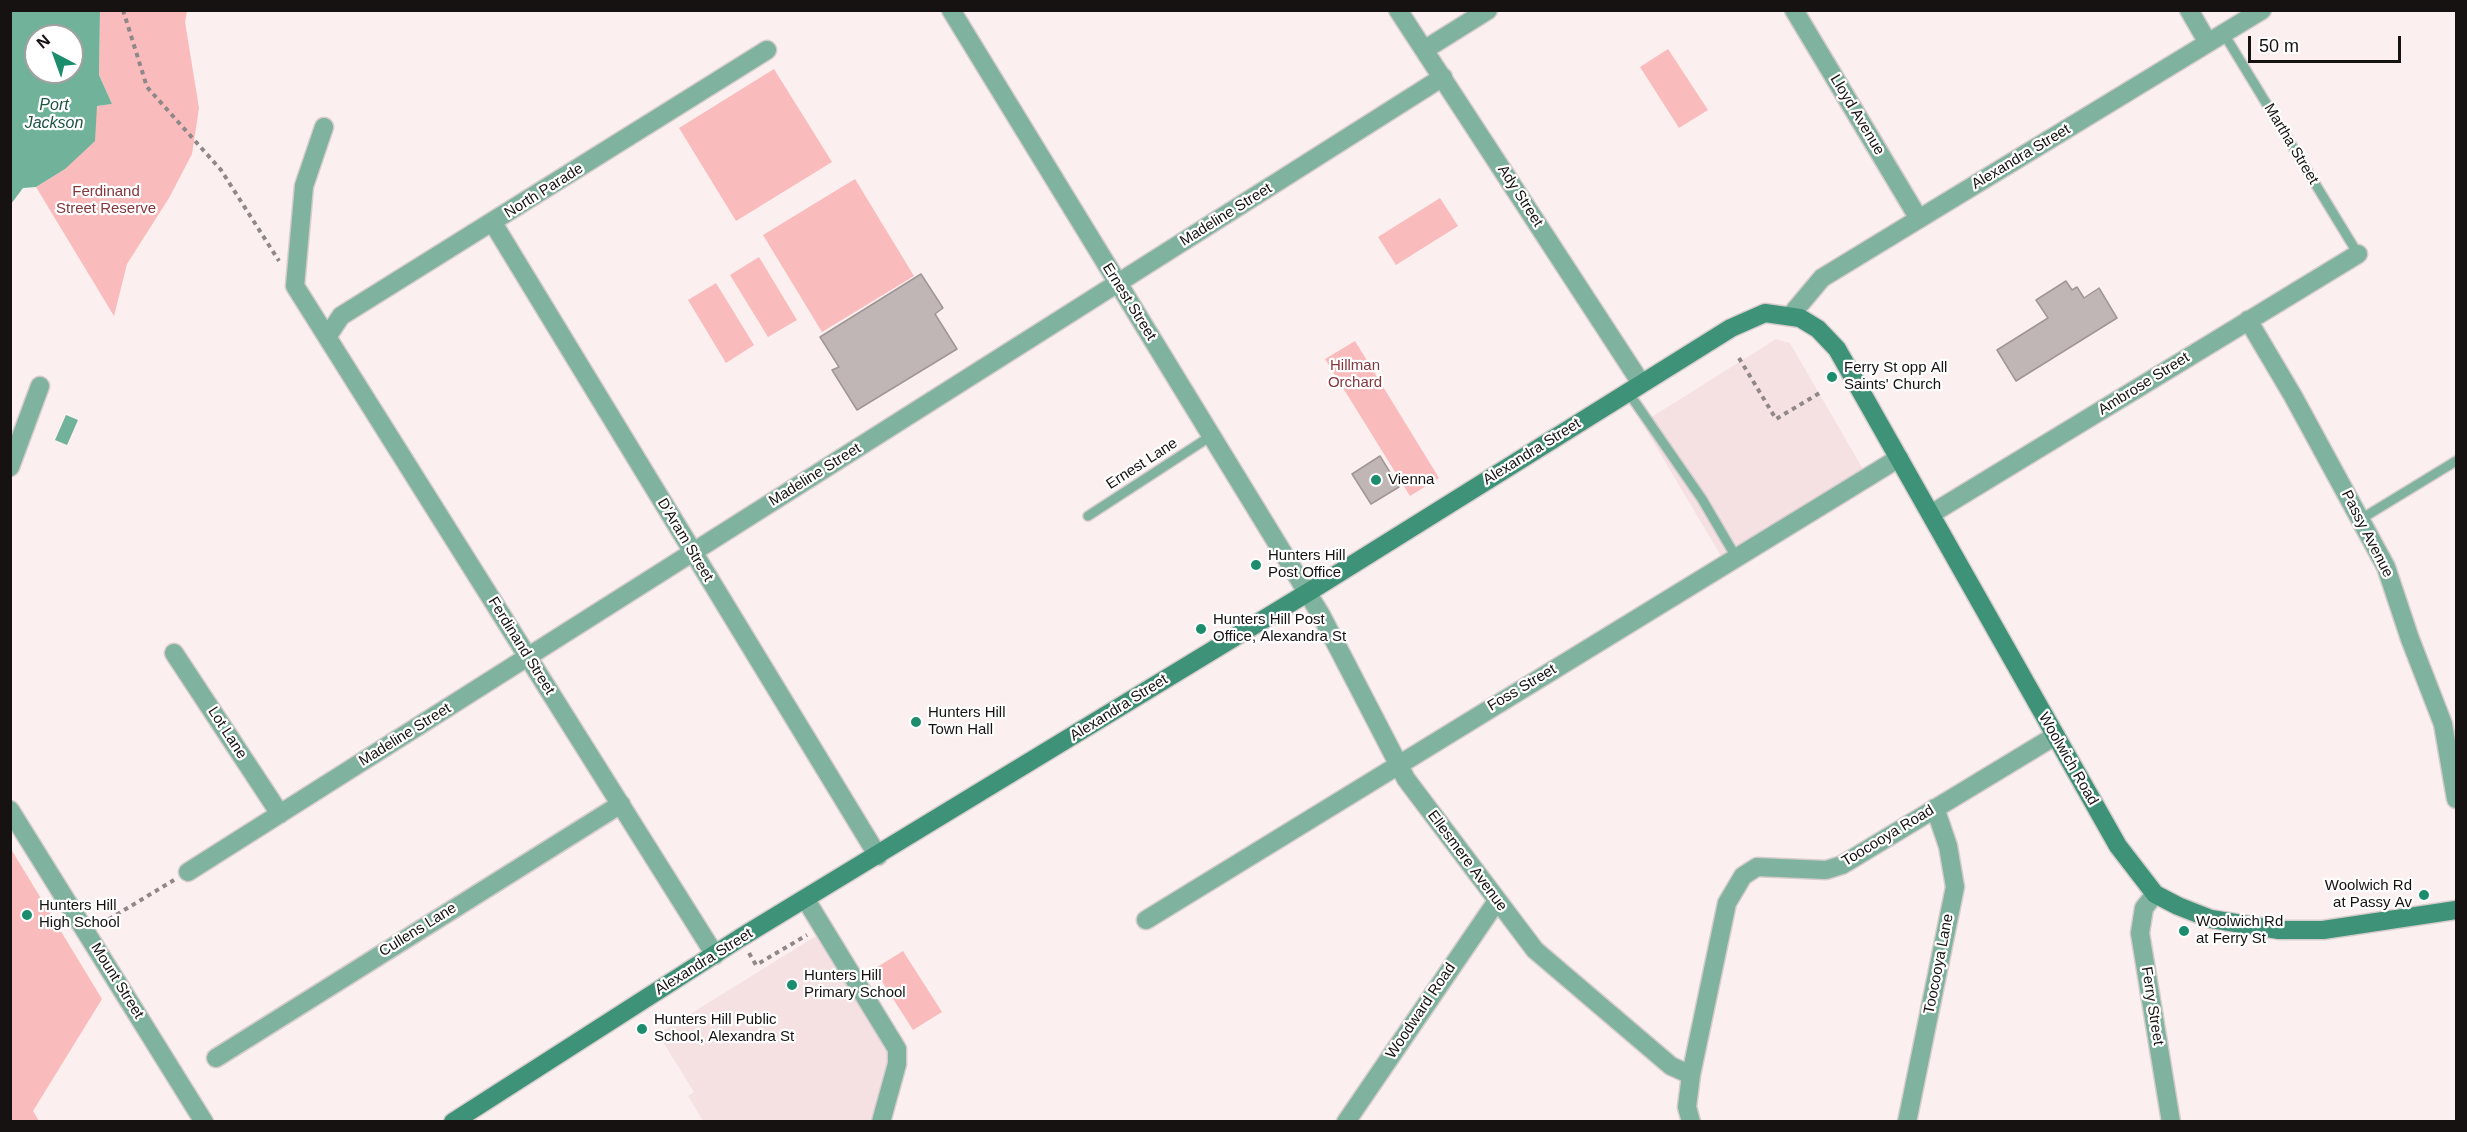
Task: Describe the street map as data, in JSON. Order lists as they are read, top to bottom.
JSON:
{
  "streets": {
    "street": [
      "Lloyd Avenue",
      "Martha Street",
      "Alexandra Street",
      "North Parade",
      "Ady Street",
      "Madeline Street",
      "Ernest Street",
      "Ambrose Street",
      "Passy Avenue",
      "D'Aram Street",
      "Ferdinand Street",
      "Foss Street",
      "Lot Lane",
      "Woolwich Road",
      "Toocooya Road",
      "Ellesmere Avenue",
      "Cullens Lane",
      "Toocooya Lane",
      "Mount Street",
      "Ferry Street",
      "Woodward Road"
    ],
    "lane": ["Ernest Lane"]
  },
  "crossings": [
    ["Lloyd Avenue", "Alexandra Street"],
    ["Martha Street", "Alexandra Street"],
    ["Martha Street", "Ambrose Street"],
    ["Alexandra Street", "Ady Street"],
    ["Alexandra Street", "Ernest Street"],
    ["Alexandra Street", "D'Aram Street"],
    ["Alexandra Street", "Ferdinand Street"],
    ["Alexandra Street", "Woolwich Road"],
    ["Alexandra Street", "Ellesmere Avenue"],
    ["North Parade", "D'Aram Street"],
    ["North Parade", "Ferdinand Street"],
    ["Ady Street", "Madeline Street"],
    ["Madeline Street", "Ernest Street"],
    ["Madeline Street", "D'Aram Street"],
    ["Madeline Street", "Ferdinand Street"],
    ["Madeline Street", "Lot Lane"],
    ["Ernest Street", "Ernest Lane"],
    ["Ernest Street", "Ellesmere Avenue"],
    ["Ambrose Street", "Passy Avenue"],
    ["Ambrose Street", "Woolwich Road"],
    ["Ferdinand Street", "Cullens Lane"],
    ["Foss Street", "Woolwich Road"],
    ["Foss Street", "Ellesmere Avenue"],
    ["Woolwich Road", "Toocooya Road"],
    ["Woolwich Road", "Ferry Street"],
    ["Toocooya Road", "Ellesmere Avenue"],
    ["Toocooya Road", "Toocooya Lane"],
    ["Ellesmere Avenue", "Woodward Road"]
  ],
  "water": ["Port Jackson"],
  "parks": ["Ferdinand Street Reserve", "Hillman Orchard"],
  "places": [
    "Ferry St opp All Saints' Church",
    "Vienna",
    "Hunters Hill Post Office",
    "Hunters Hill Post Office, Alexandra St",
    "Hunters Hill Town Hall",
    "Woolwich Rd at Passy Av",
    "Hunters Hill High School",
    "Woolwich Rd at Ferry St",
    "Hunters Hill Primary School",
    "Hunters Hill Public School, Alexandra St"
  ],
  "scale_bar": "50 m",
  "north": "top left"
}
